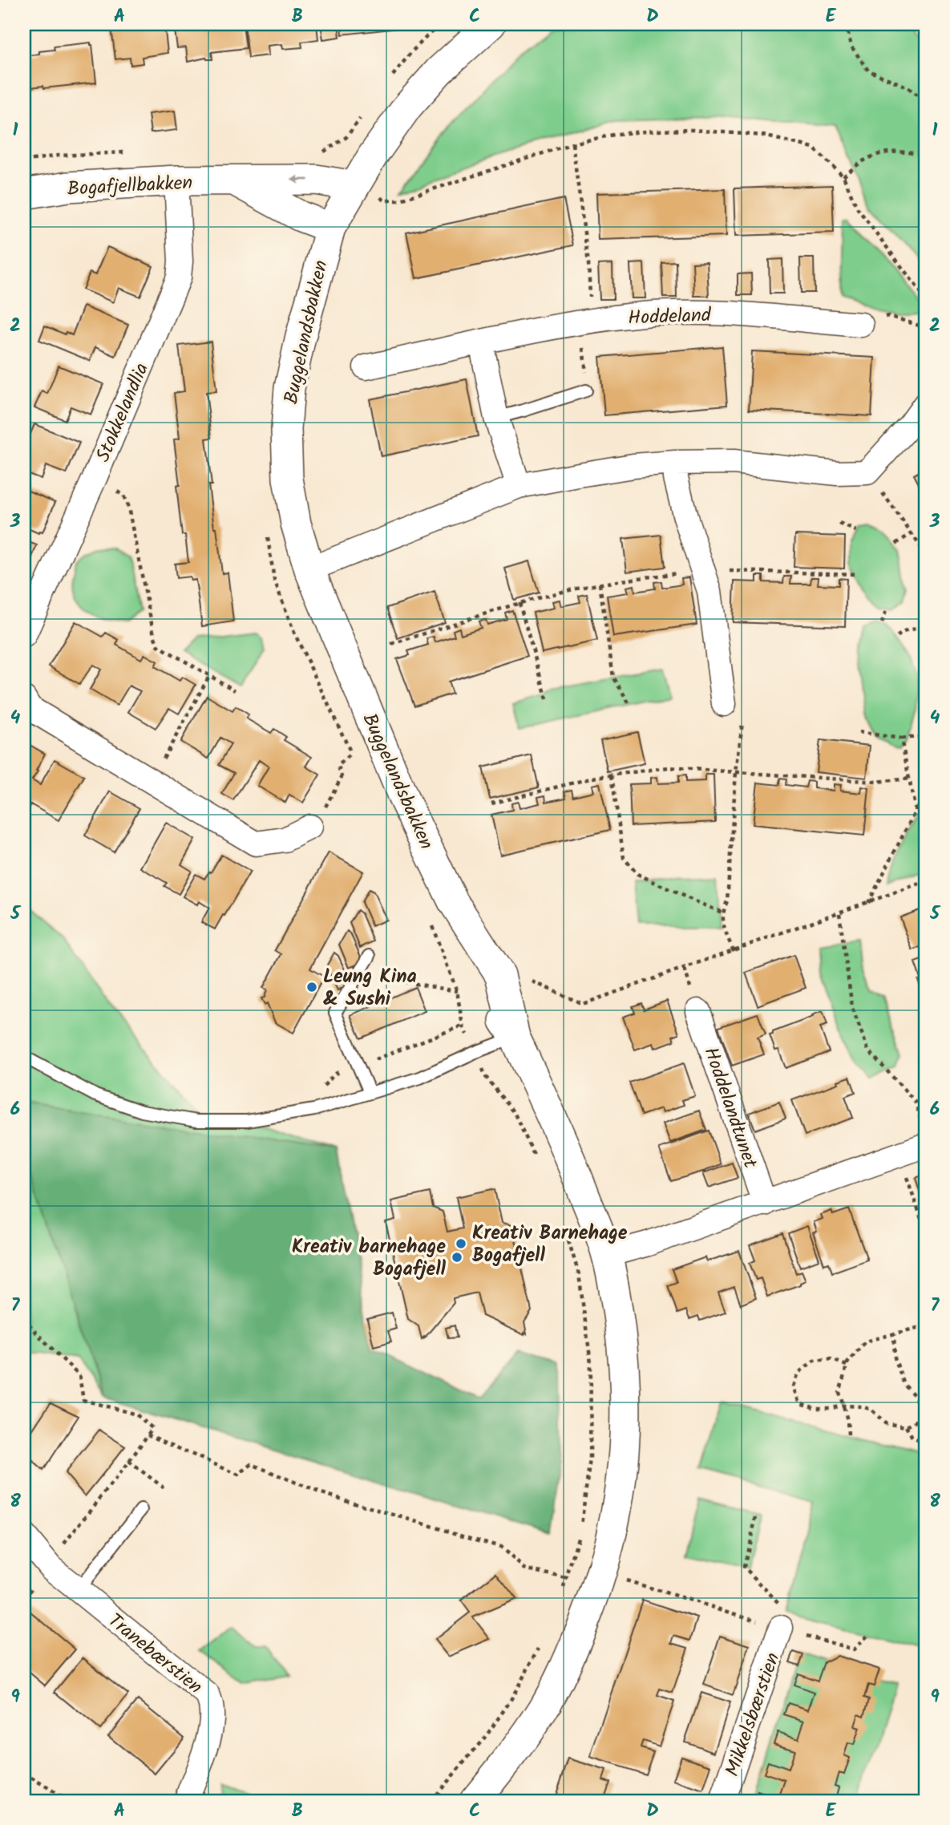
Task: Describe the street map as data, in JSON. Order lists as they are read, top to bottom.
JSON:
{
  "streets": {
    "street": [
      "Bogafjellbakken",
      "Hoddeland",
      "Buggelandsbakken",
      "Stokkelandlia",
      "Hoddelandtunet",
      "Tranebærstien",
      "Mikkelsbærstien"
    ]
  },
  "crossings": [
    ["Bogafjellbakken", "Buggelandsbakken"],
    ["Bogafjellbakken", "Stokkelandlia"]
  ],
  "places": ["Leung Kina & Sushi", "Kreativ Barnehage Bogafjell", "Kreativ barnehage Bogafjell"],
  "grid": {
    "columns": [
      "A",
      "B",
      "C",
      "D",
      "E"
    ],
    "rows": [
      "1",
      "2",
      "3",
      "4",
      "5",
      "6",
      "7",
      "8",
      "9"
    ]
  }
}
